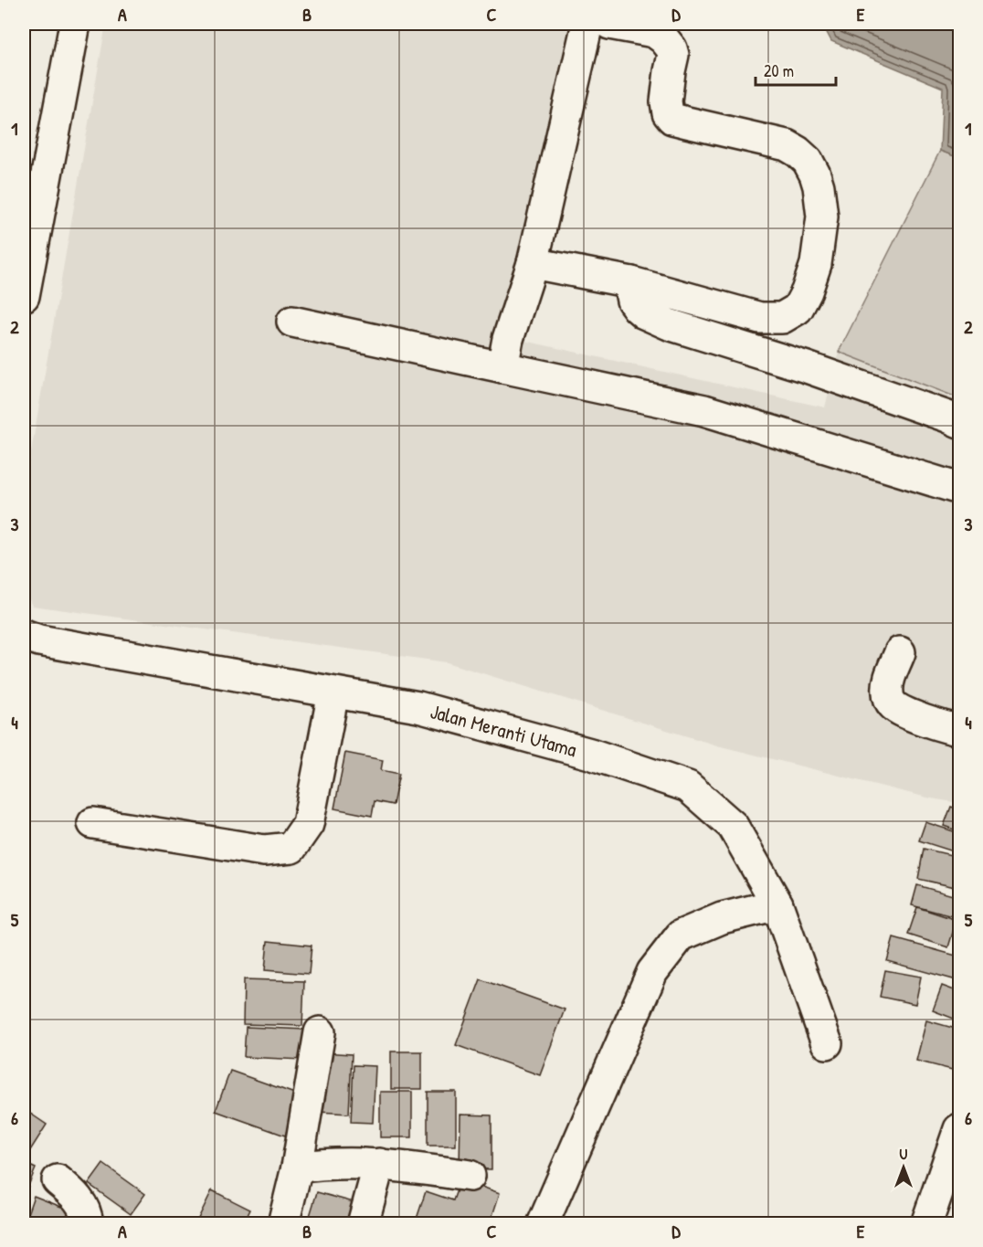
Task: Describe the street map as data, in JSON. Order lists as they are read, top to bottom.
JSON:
{
  "streets": {
    "street": ["Jalan Meranti Utama"]
  },
  "scale_bar": "20 m",
  "north": "top",
  "grid": {
    "columns": [
      "A",
      "B",
      "C",
      "D",
      "E"
    ],
    "rows": [
      "1",
      "2",
      "3",
      "4",
      "5",
      "6"
    ]
  }
}
